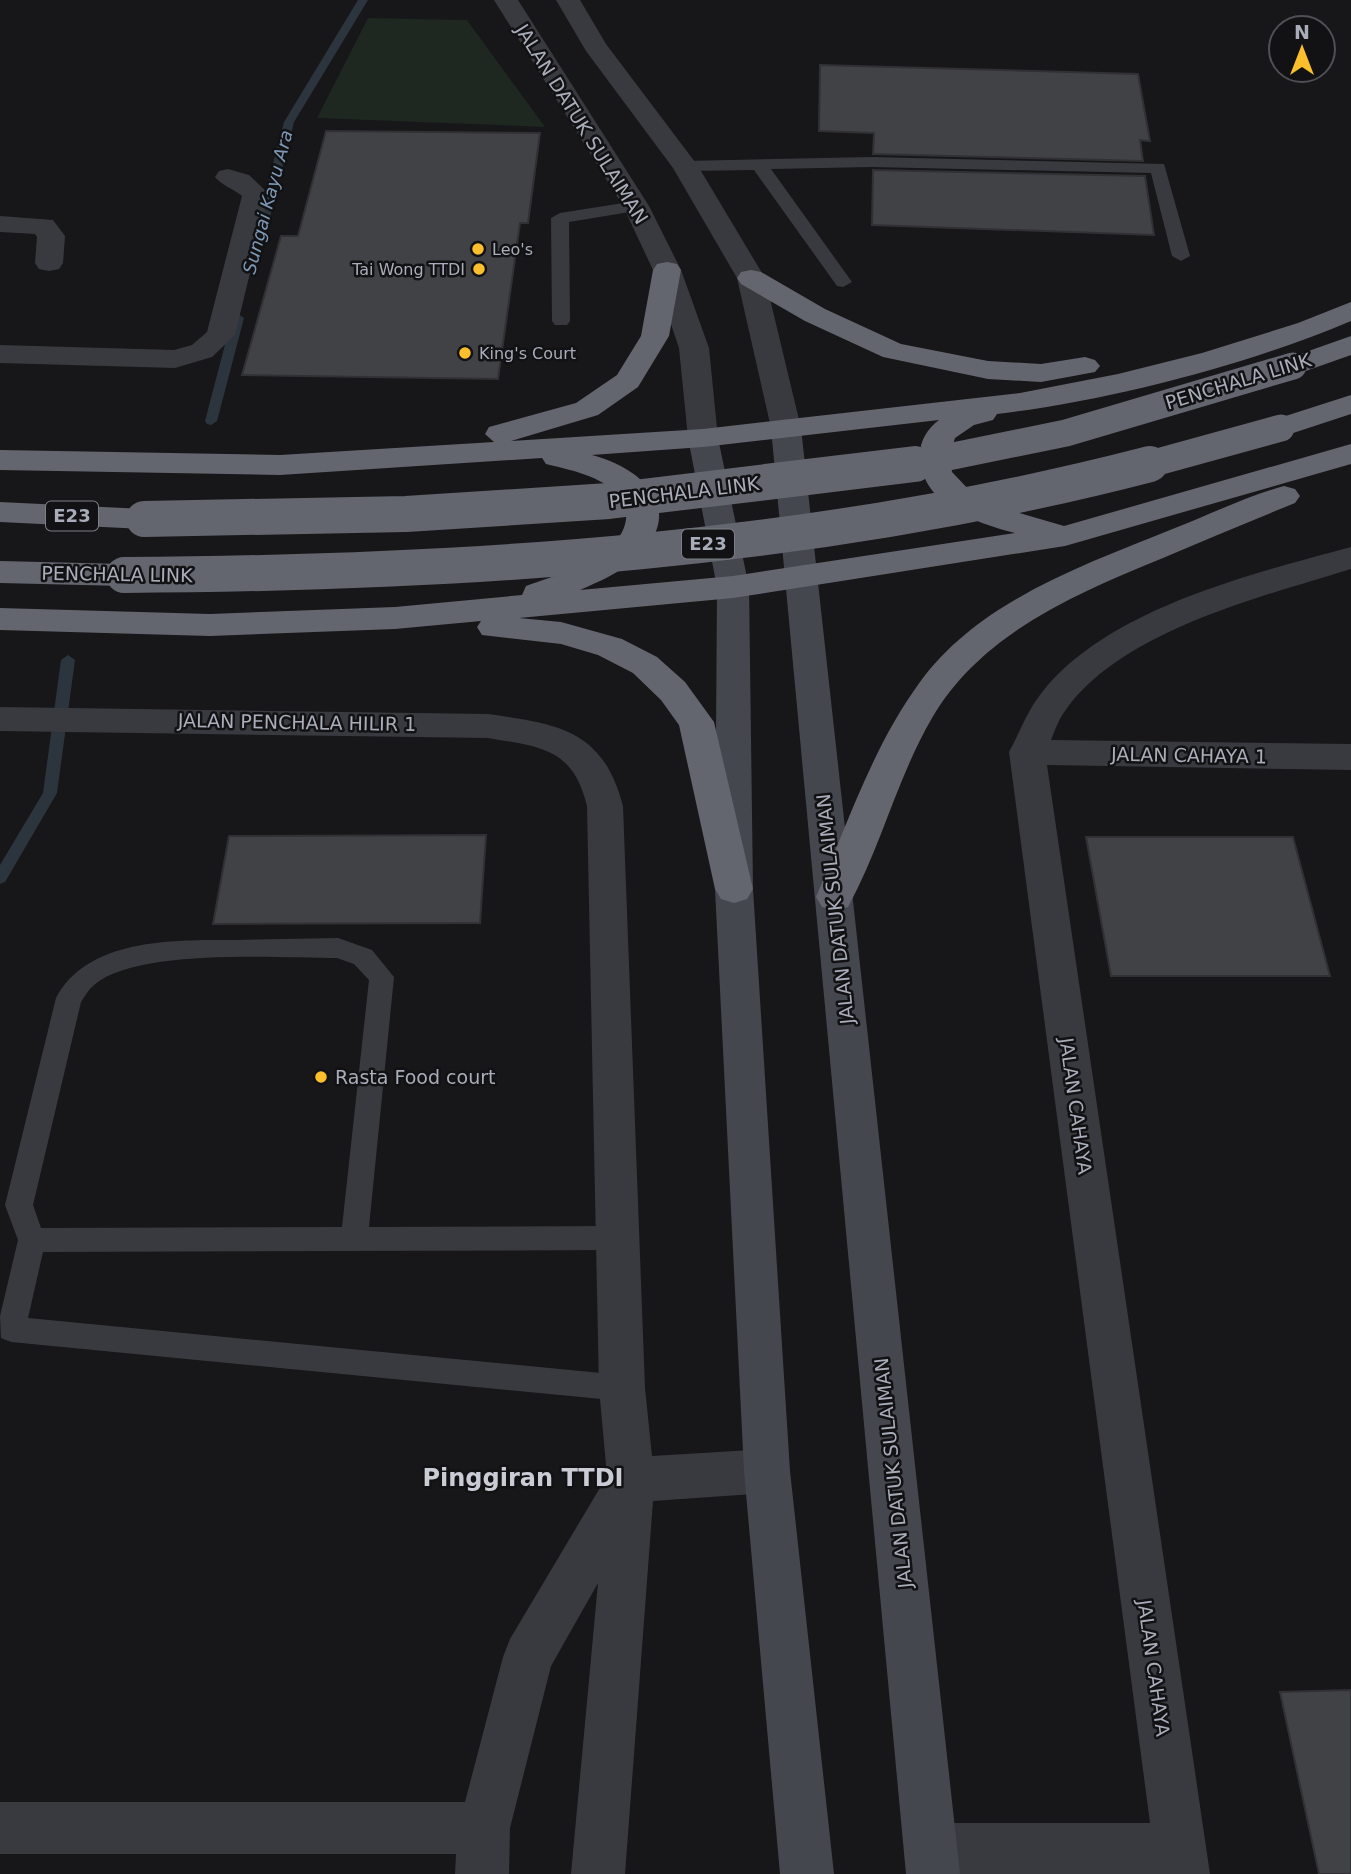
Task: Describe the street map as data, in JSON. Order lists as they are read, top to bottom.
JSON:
{
  "streets": {
    "highway": ["PENCHALA LINK", "E23"],
    "main road": ["JALAN DATUK SULAIMAN"],
    "street": ["JALAN PENCHALA HILIR 1", "JALAN CAHAYA 1", "JALAN CAHAYA"]
  },
  "crossings": [
    ["JALAN DATUK SULAIMAN", "JALAN CAHAYA"],
    ["JALAN CAHAYA 1", "JALAN CAHAYA"]
  ],
  "districts": ["Pinggiran TTDI"],
  "water": ["Sungai Kayu Ara"],
  "places": [
    "Leo's",
    "Tai Wong TTDI",
    "King's Court",
    "Rasta Food court"
  ],
  "north": "top"
}
